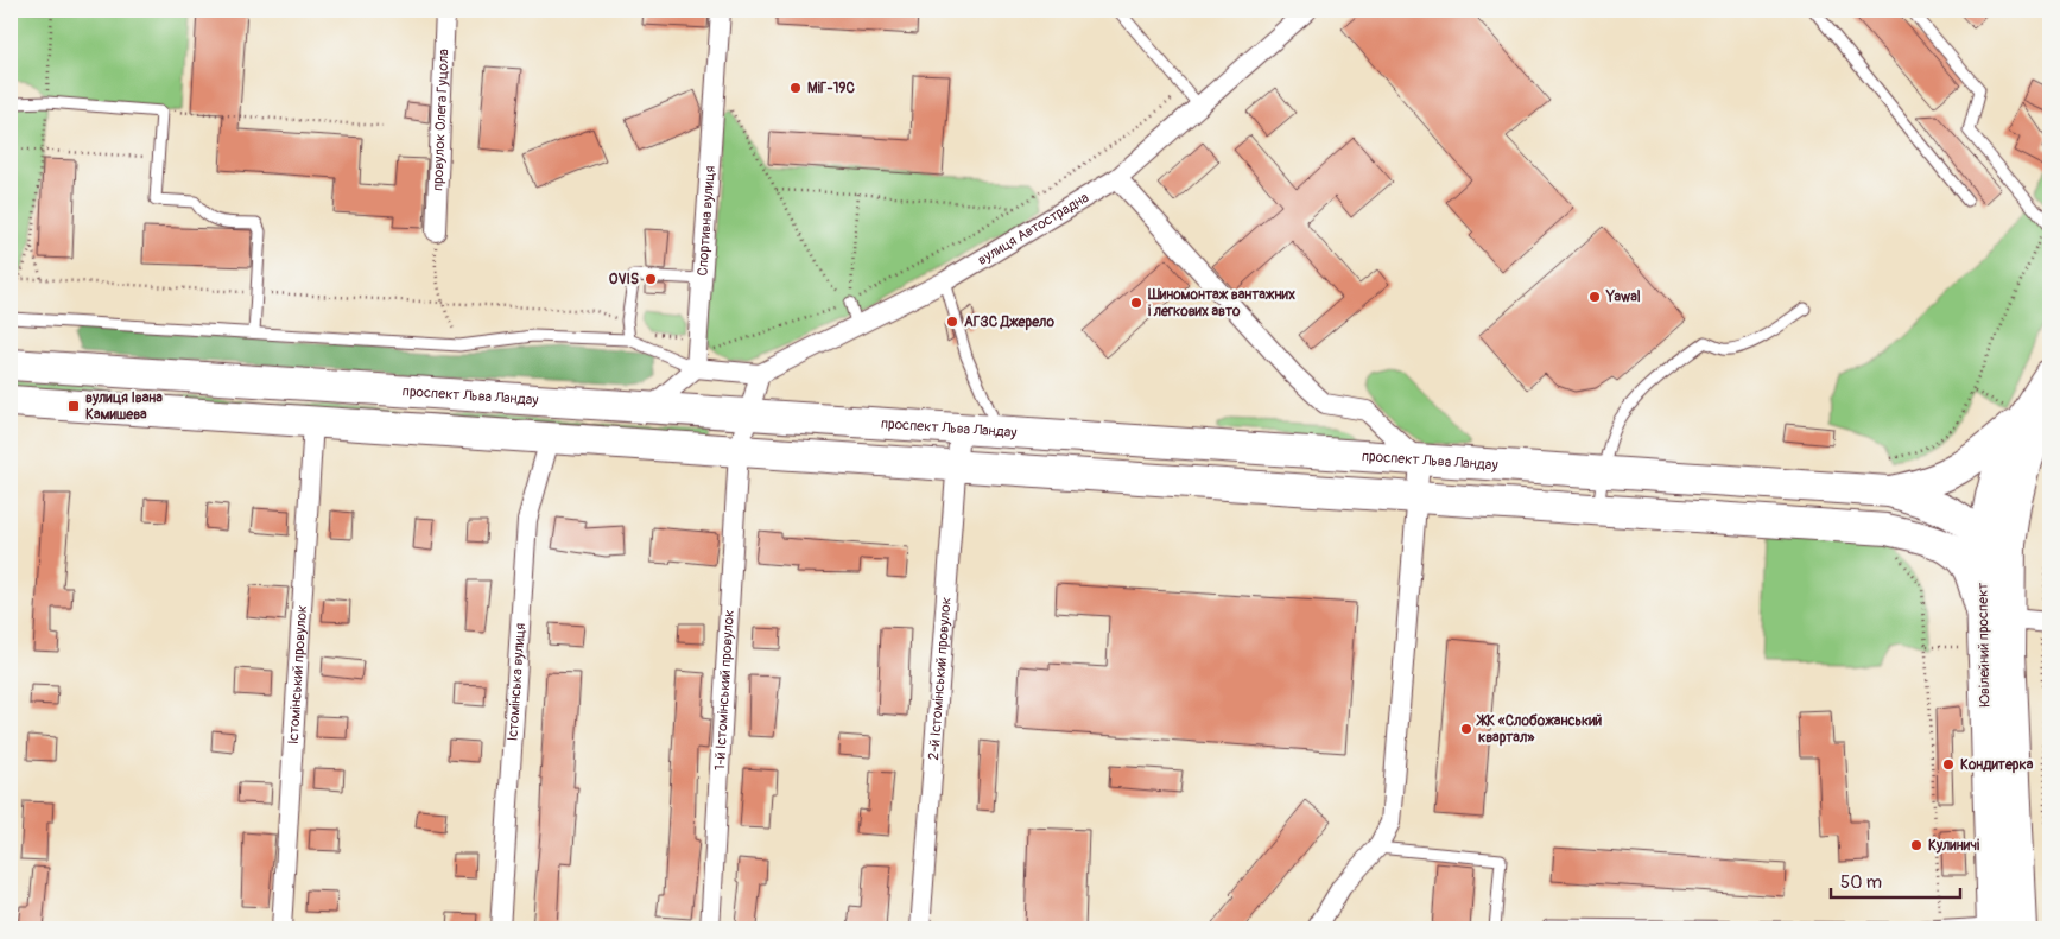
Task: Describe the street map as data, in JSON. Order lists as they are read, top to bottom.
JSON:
{
  "streets": {
    "main road": ["проспект Льва Ландау", "Ювілейний проспект"],
    "street": [
      "провулок Олега Гуцола",
      "Спортивна вулиця",
      "вулиця Автострадна",
      "Істомінський провулок",
      "2-й Істомінський провулок",
      "Істомінська вулиця",
      "1-й Істомінський провулок"
    ]
  },
  "crossings": [
    ["проспект Льва Ландау", "2-й Істомінський провулок"],
    ["проспект Льва Ландау", "1-й Істомінський провулок"]
  ],
  "places": {
    "other": [
      "МіГ-19С",
      "OVIS",
      "Yawal",
      "Шиномонтаж вантажних і легкових авто",
      "АГЗС Джерело",
      "ЖК «Слобожанський квартал»",
      "Кондитерка",
      "Кулиничі"
    ],
    "transit": ["вулиця Івана Камишева"]
  },
  "scale_bar": "50 m"
}
